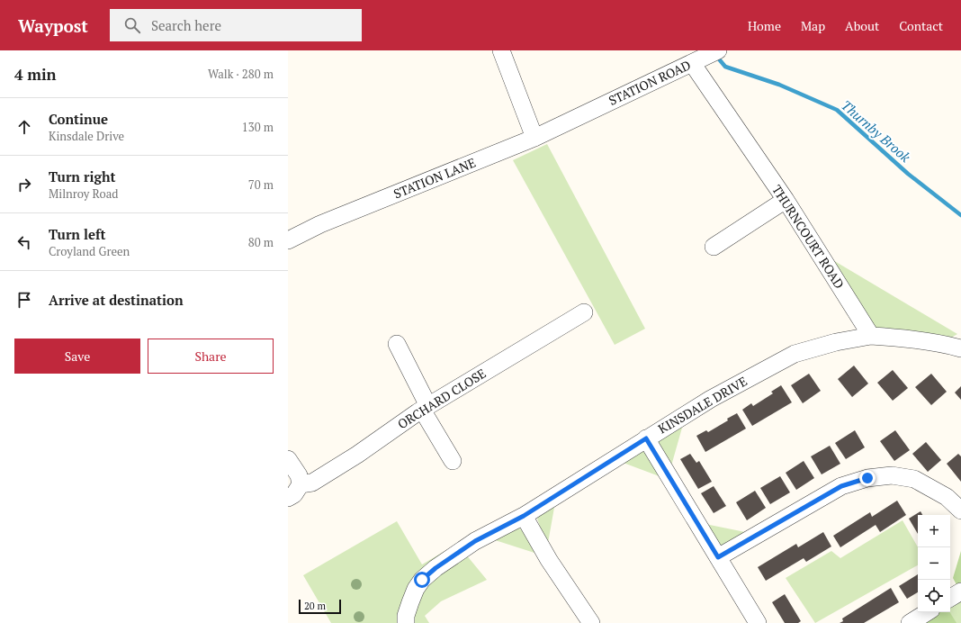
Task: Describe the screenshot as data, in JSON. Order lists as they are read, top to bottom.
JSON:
{
  "streets": {
    "street": [
      "STATION ROAD",
      "STATION LANE",
      "THURNCOURT ROAD",
      "ORCHARD CLOSE",
      "KINSDALE DRIVE"
    ]
  },
  "crossings": [
    ["STATION ROAD", "STATION LANE"],
    ["STATION ROAD", "THURNCOURT ROAD"],
    ["THURNCOURT ROAD", "KINSDALE DRIVE"]
  ],
  "water": ["Thurnby Brook"],
  "scale_bar": "20 m",
  "page": {
    "header": "Waypost",
    "search": "Search here",
    "nav": [
      "Home",
      "Map",
      "About",
      "Contact"
    ],
    "heading": ["4 min", "Walk · 280 m"],
    "list": [
      ["Continue", "Kinsdale Drive", "130 m"],
      ["Turn right", "Milnroy Road", "70 m"],
      ["Turn left", "Croyland Green", "80 m"],
      "Arrive at destination"
    ],
    "buttons": ["Save", "Share"],
    "map_buttons": ["+", "−"],
    "scale": "20 m"
  }
}
